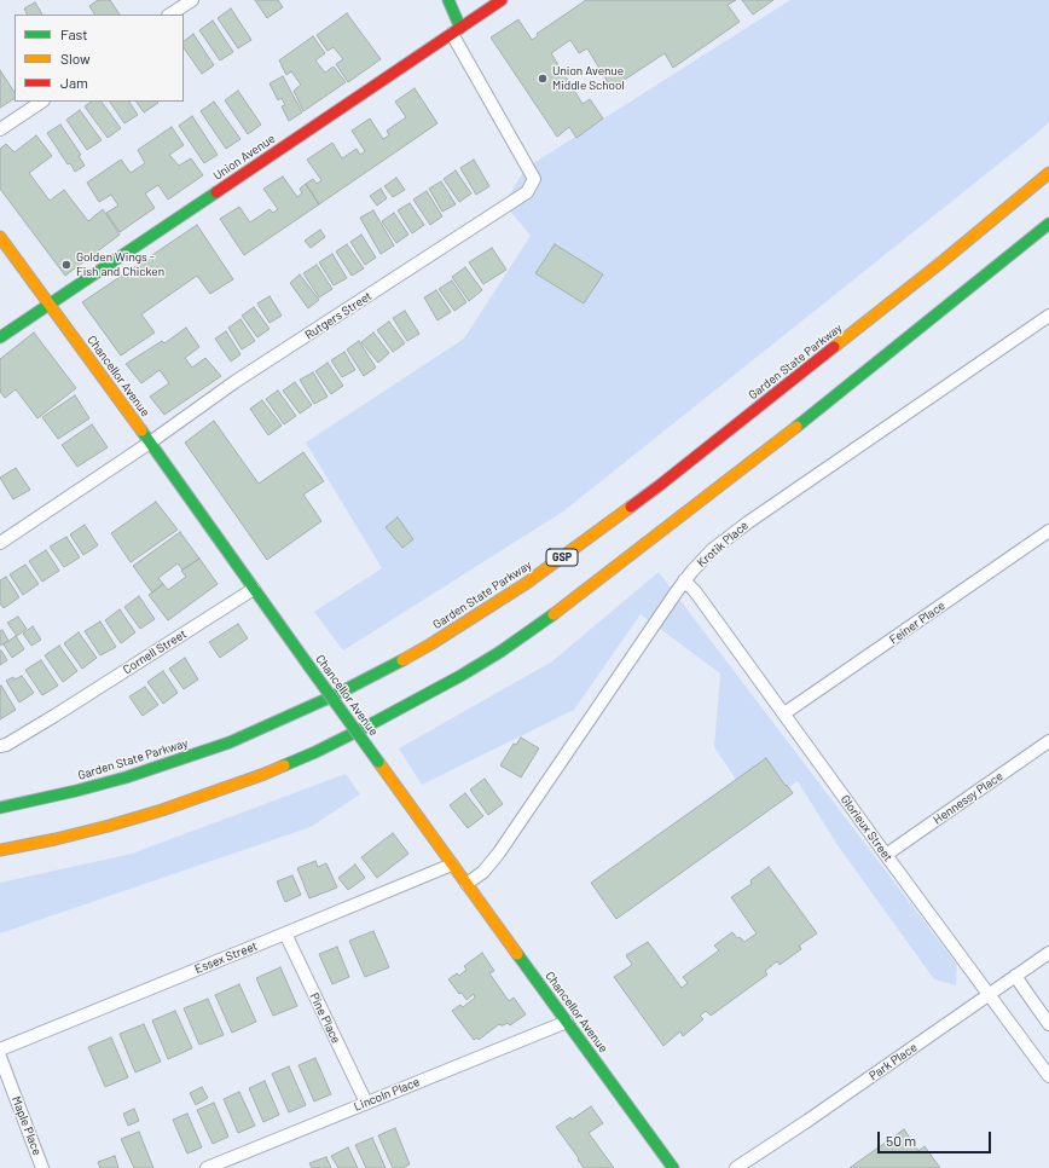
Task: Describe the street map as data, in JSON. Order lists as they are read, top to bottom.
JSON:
{
  "streets": {
    "main road": [
      "Union Avenue",
      "Garden State Parkway",
      "Chancellor Avenue",
      "GSP"
    ],
    "street": [
      "Rutgers Street",
      "Krotik Place",
      "Feiner Place",
      "Cornell Street",
      "Hennessy Place",
      "Glorieux Street",
      "Essex Street",
      "Pine Place",
      "Park Place",
      "Lincoln Place",
      "Maple Place"
    ]
  },
  "crossings": [
    ["Union Avenue", "Rutgers Street"],
    ["Union Avenue", "Chancellor Avenue"],
    ["Rutgers Street", "Chancellor Avenue"],
    ["Chancellor Avenue", "Krotik Place"],
    ["Chancellor Avenue", "Cornell Street"],
    ["Chancellor Avenue", "Essex Street"],
    ["Chancellor Avenue", "Lincoln Place"],
    ["Krotik Place", "Glorieux Street"],
    ["Feiner Place", "Glorieux Street"],
    ["Hennessy Place", "Glorieux Street"],
    ["Glorieux Street", "Park Place"],
    ["Essex Street", "Pine Place"],
    ["Pine Place", "Lincoln Place"]
  ],
  "places": ["Union Avenue Middle School", "Golden Wings - Fish and Chicken"],
  "legend": ["Fast", "Slow", "Jam"],
  "scale_bar": "50 m"
}
